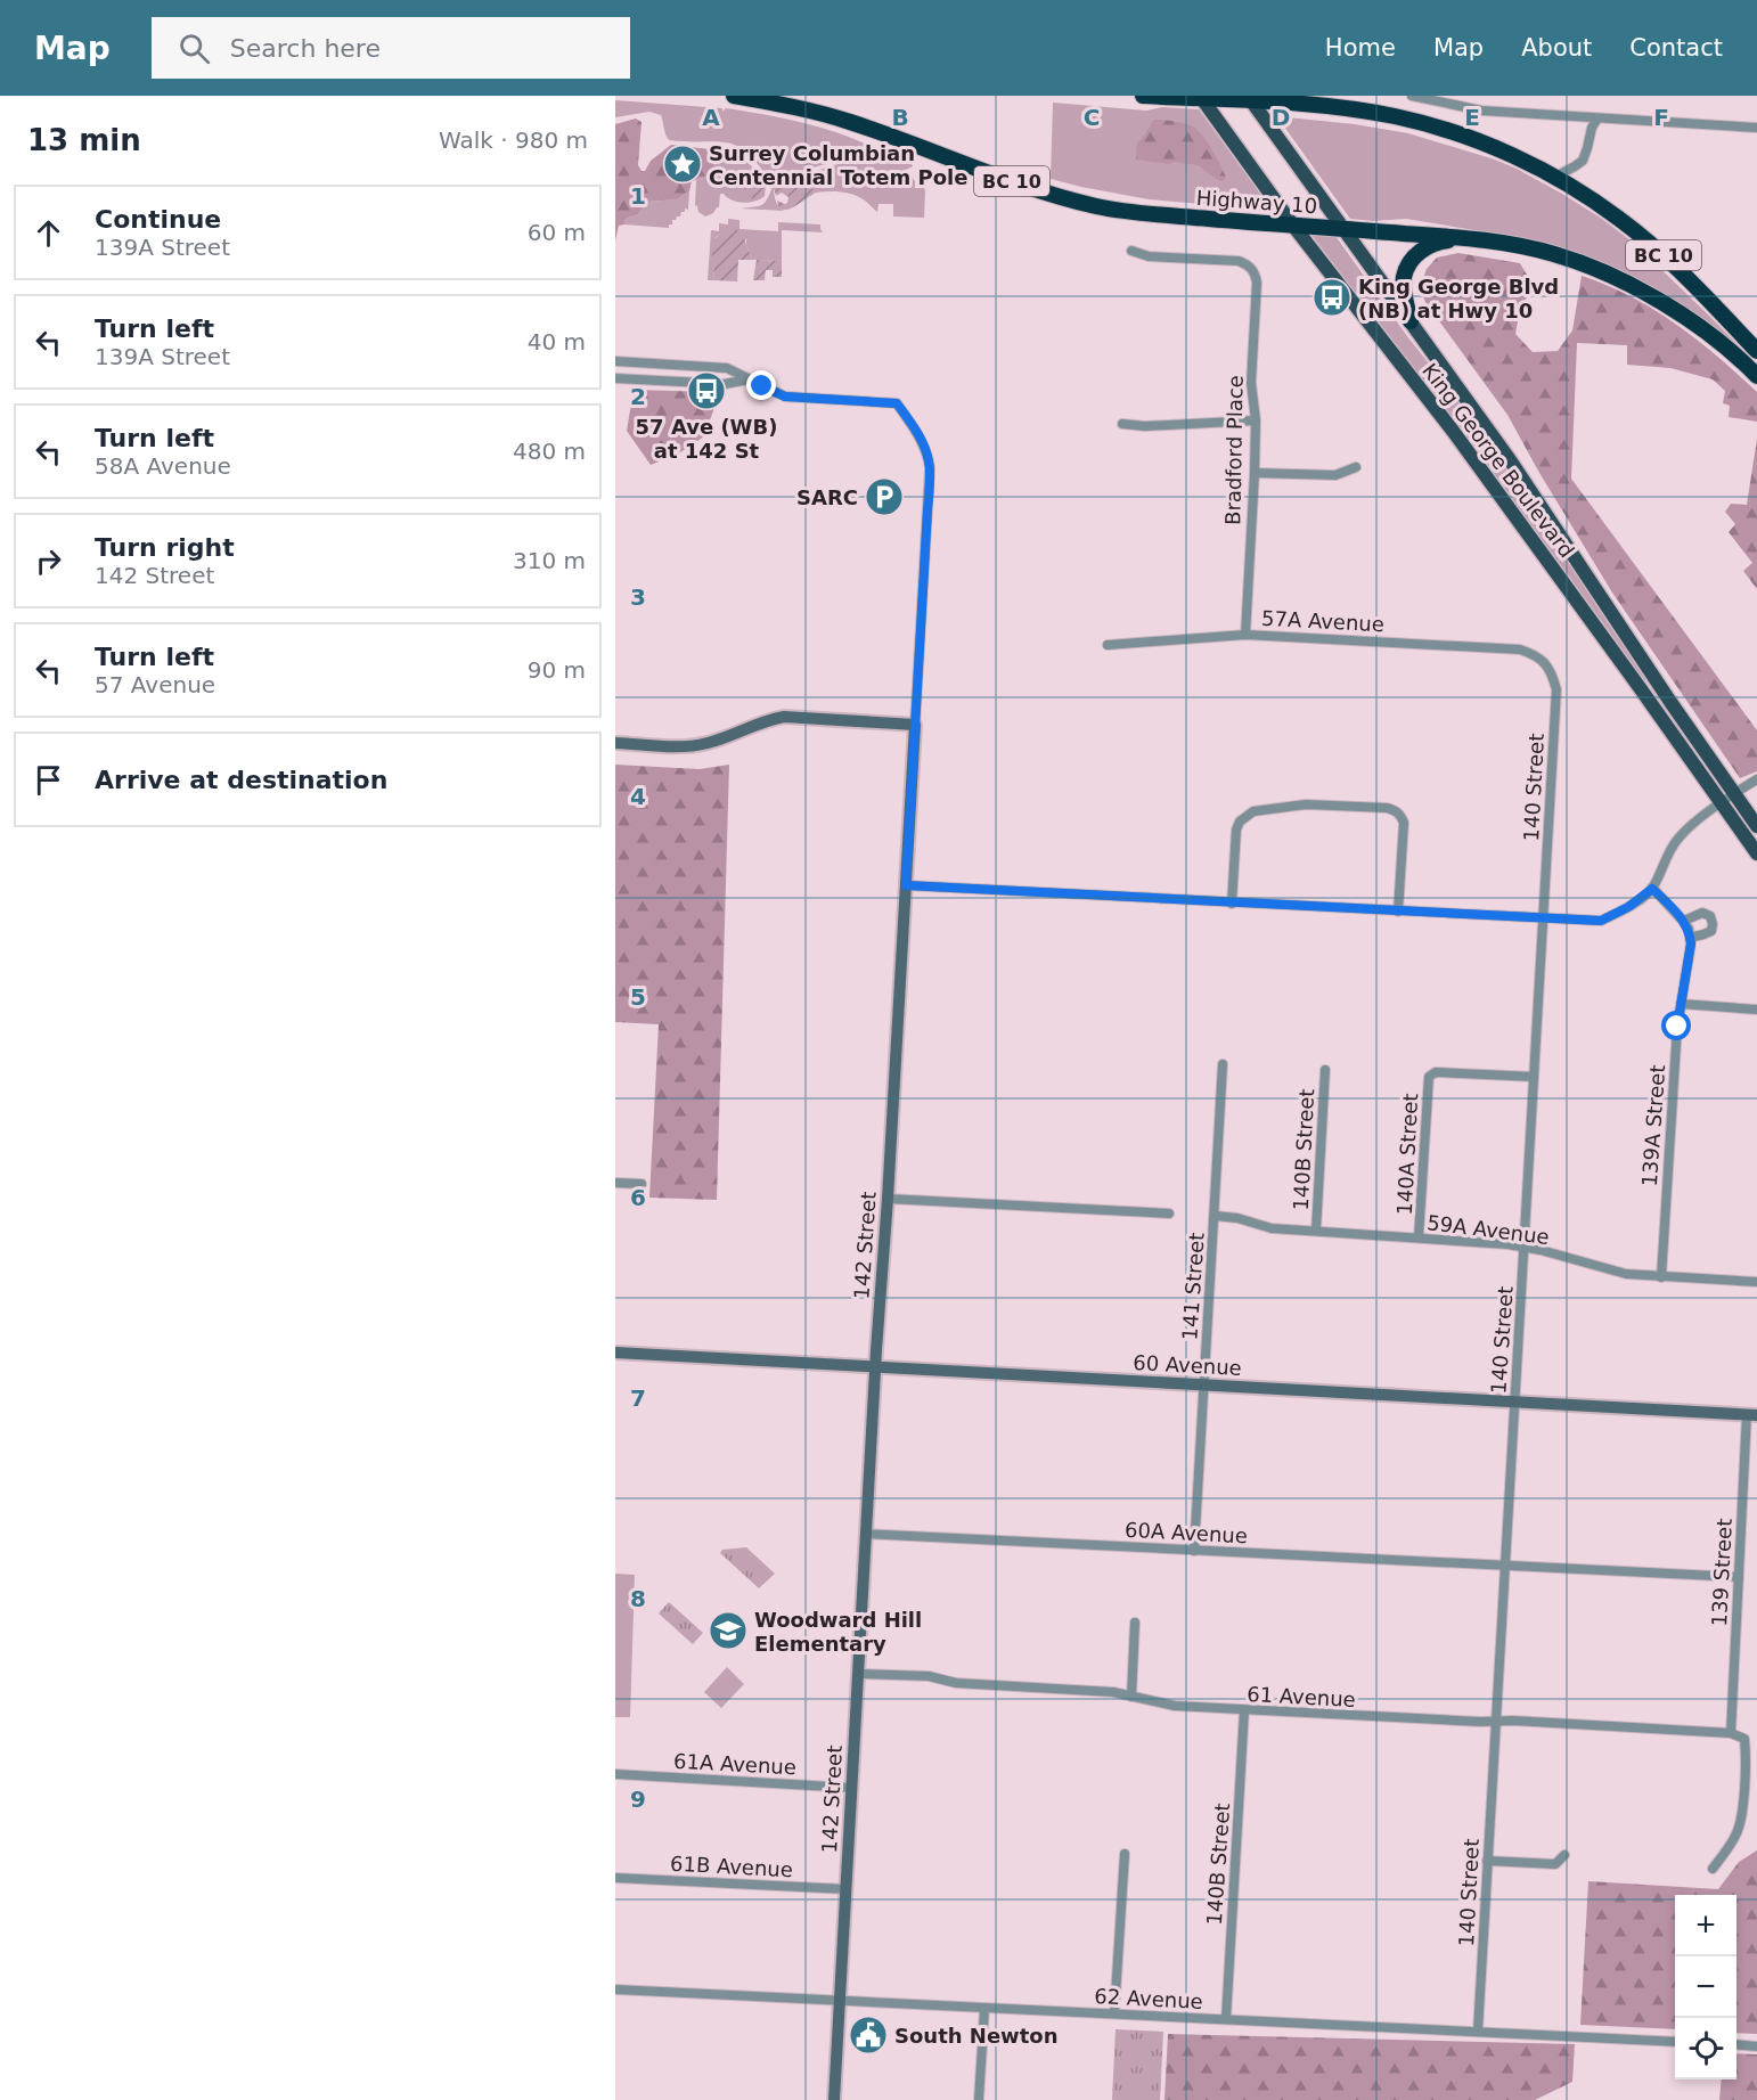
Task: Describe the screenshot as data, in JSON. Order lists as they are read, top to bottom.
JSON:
{
  "streets": {
    "highway": ["BC 10", "Highway 10"],
    "main road": ["King George Boulevard"],
    "street": [
      "Bradford Place",
      "57A Avenue",
      "140 Street",
      "139A Street",
      "140B Street",
      "140A Street",
      "59A Avenue",
      "142 Street",
      "141 Street",
      "60 Avenue",
      "60A Avenue",
      "139 Street",
      "61 Avenue",
      "61A Avenue",
      "61B Avenue",
      "62 Avenue"
    ]
  },
  "crossings": [
    ["BC 10", "King George Boulevard"],
    ["Highway 10", "King George Boulevard"],
    ["Bradford Place", "57A Avenue"],
    ["57A Avenue", "140 Street"],
    ["140 Street", "140A Street"],
    ["140 Street", "59A Avenue"],
    ["140 Street", "60 Avenue"],
    ["140 Street", "60A Avenue"],
    ["140 Street", "61 Avenue"],
    ["140 Street", "62 Avenue"],
    ["139A Street", "59A Avenue"],
    ["140B Street", "59A Avenue"],
    ["140B Street", "61 Avenue"],
    ["140B Street", "62 Avenue"],
    ["140A Street", "59A Avenue"],
    ["59A Avenue", "141 Street"],
    ["142 Street", "60 Avenue"],
    ["142 Street", "60A Avenue"],
    ["142 Street", "61 Avenue"],
    ["142 Street", "61A Avenue"],
    ["142 Street", "61B Avenue"],
    ["142 Street", "62 Avenue"],
    ["141 Street", "60 Avenue"],
    ["141 Street", "60A Avenue"],
    ["60 Avenue", "139 Street"],
    ["60A Avenue", "139 Street"],
    ["139 Street", "61 Avenue"]
  ],
  "places": {
    "place": ["Surrey Columbian Centennial Totem Pole"],
    "bus stop": ["King George Blvd (NB) at Hwy 10", "57 Ave (WB) at 142 St"],
    "parking": ["SARC"],
    "school or university": ["Woodward Hill Elementary"],
    "public building": ["South Newton"]
  },
  "page": {
    "header": "Map",
    "search": "Search here",
    "nav": [
      "Home",
      "Map",
      "About",
      "Contact"
    ],
    "heading": ["13 min", "Walk · 980 m"],
    "list": [
      ["Continue", "139A Street", "60 m"],
      ["Turn left", "139A Street", "40 m"],
      ["Turn left", "58A Avenue", "480 m"],
      ["Turn right", "142 Street", "310 m"],
      ["Turn left", "57 Avenue", "90 m"],
      "Arrive at destination"
    ],
    "map_buttons": ["+", "−"]
  },
  "grid": {
    "columns": [
      "A",
      "B",
      "C",
      "D",
      "E",
      "F"
    ],
    "rows": [
      "1",
      "2",
      "3",
      "4",
      "5",
      "6",
      "7",
      "8",
      "9"
    ]
  }
}
